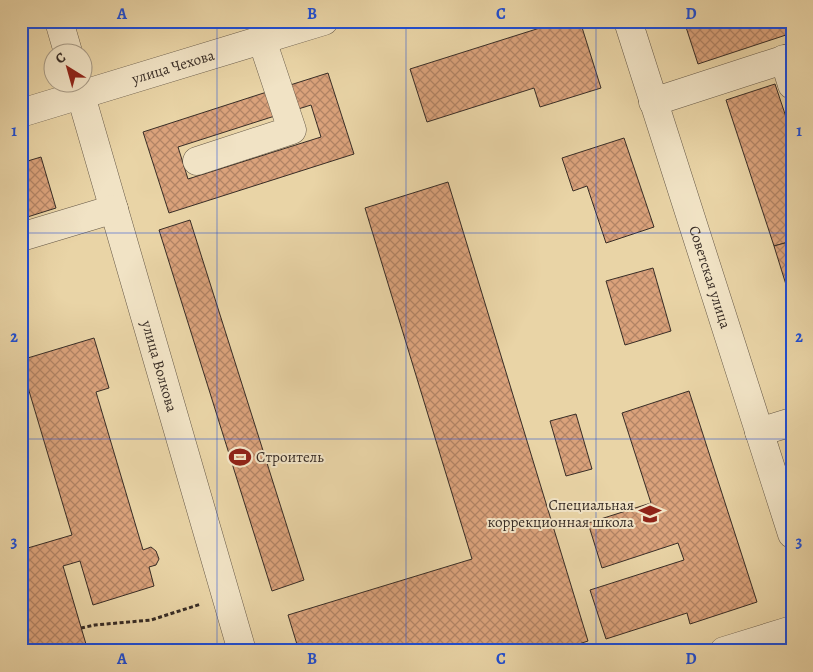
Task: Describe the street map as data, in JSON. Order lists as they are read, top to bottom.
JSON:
{
  "streets": {
    "street": ["улица Чехова", "Советская улица", "улица Волкова"]
  },
  "places": {
    "sports": ["Строитель"],
    "school or university": ["Специальная коррекционная школа"]
  },
  "north": "top left",
  "grid": {
    "columns": [
      "A",
      "B",
      "C",
      "D"
    ],
    "rows": ["1", "2", "3"]
  }
}
